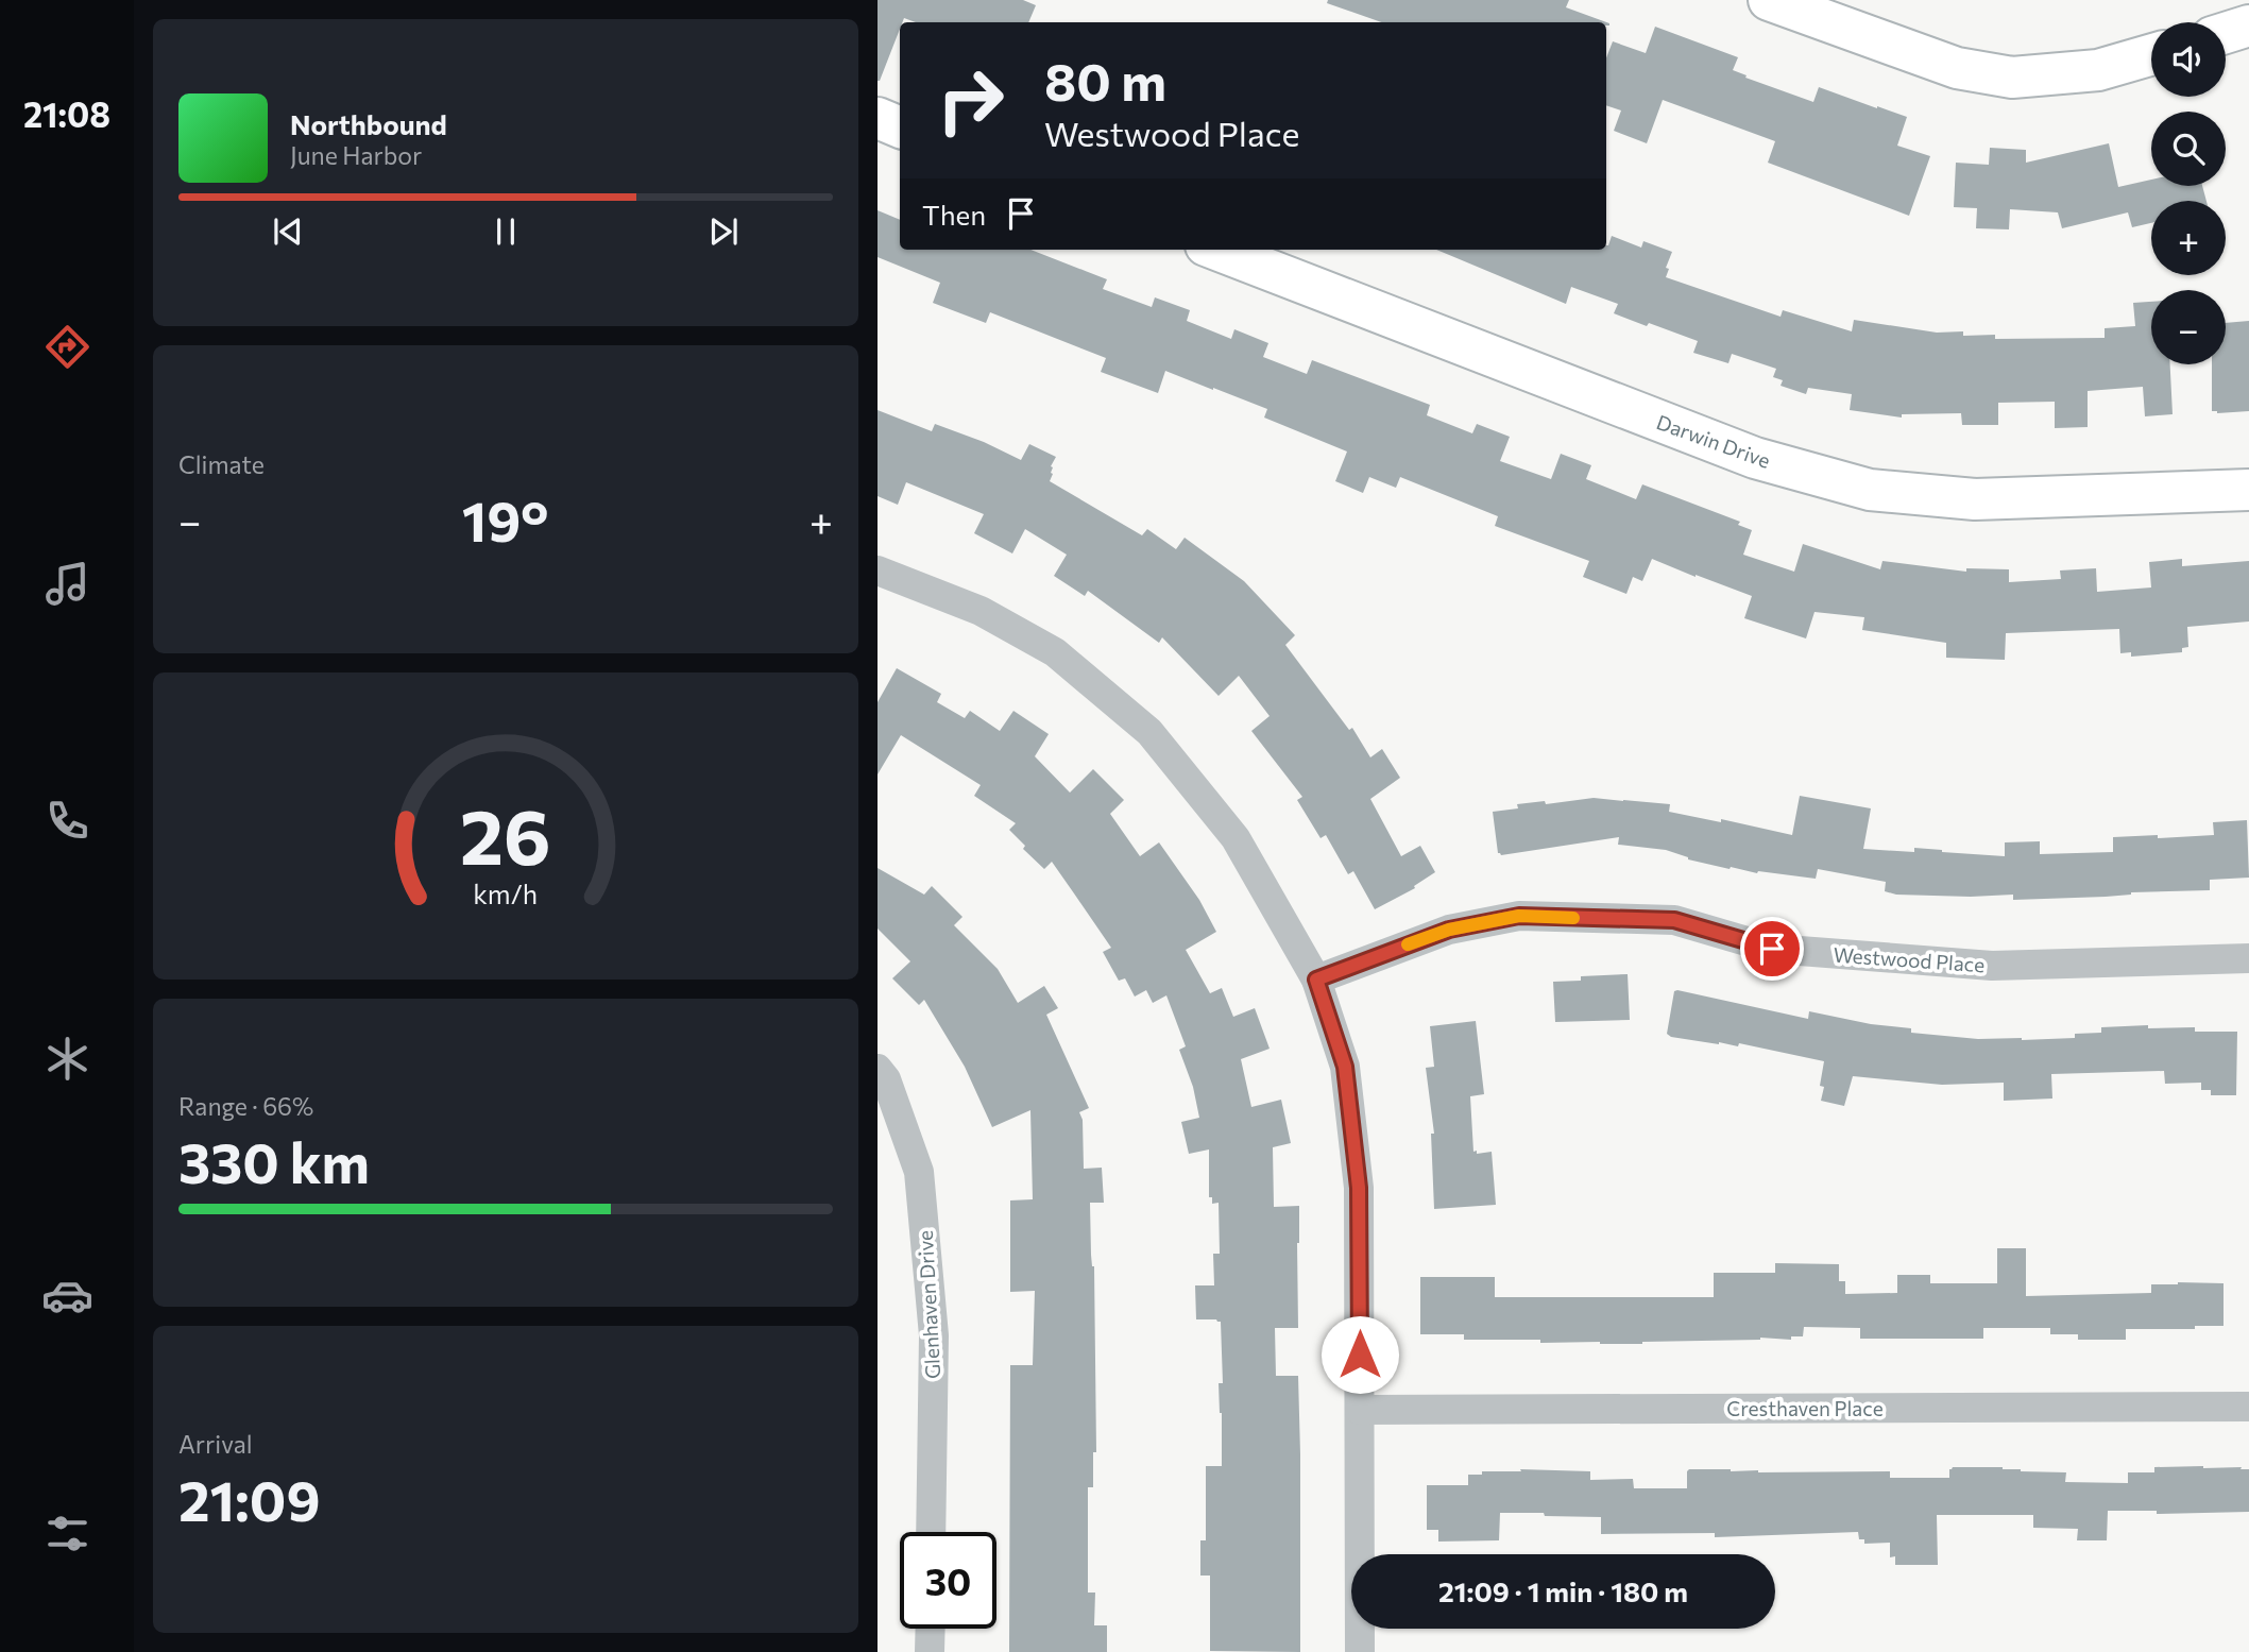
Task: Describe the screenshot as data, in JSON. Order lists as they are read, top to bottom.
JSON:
{
  "streets": {
    "street": [
      "Darwin Drive",
      "Westwood Place",
      "Glenhaven Drive",
      "Cresthaven Place"
    ]
  },
  "page": {
    "tabs": "21:08",
    "map_buttons": ["+", "−"],
    "turn": ["80 m", "Westwood Place"],
    "song": ["Northbound", "June Harbor"],
    "then": "Then",
    "tile": [
      "Climate",
      ["Range · 66%", "330 km"],
      ["Arrival", "21:09"]
    ],
    "heat": ["−", "19°", "+"],
    "limit": "30",
    "trip": "21:09 · 1 min · 180 m",
    "gauge": ["26", "km/h"]
  }
}
